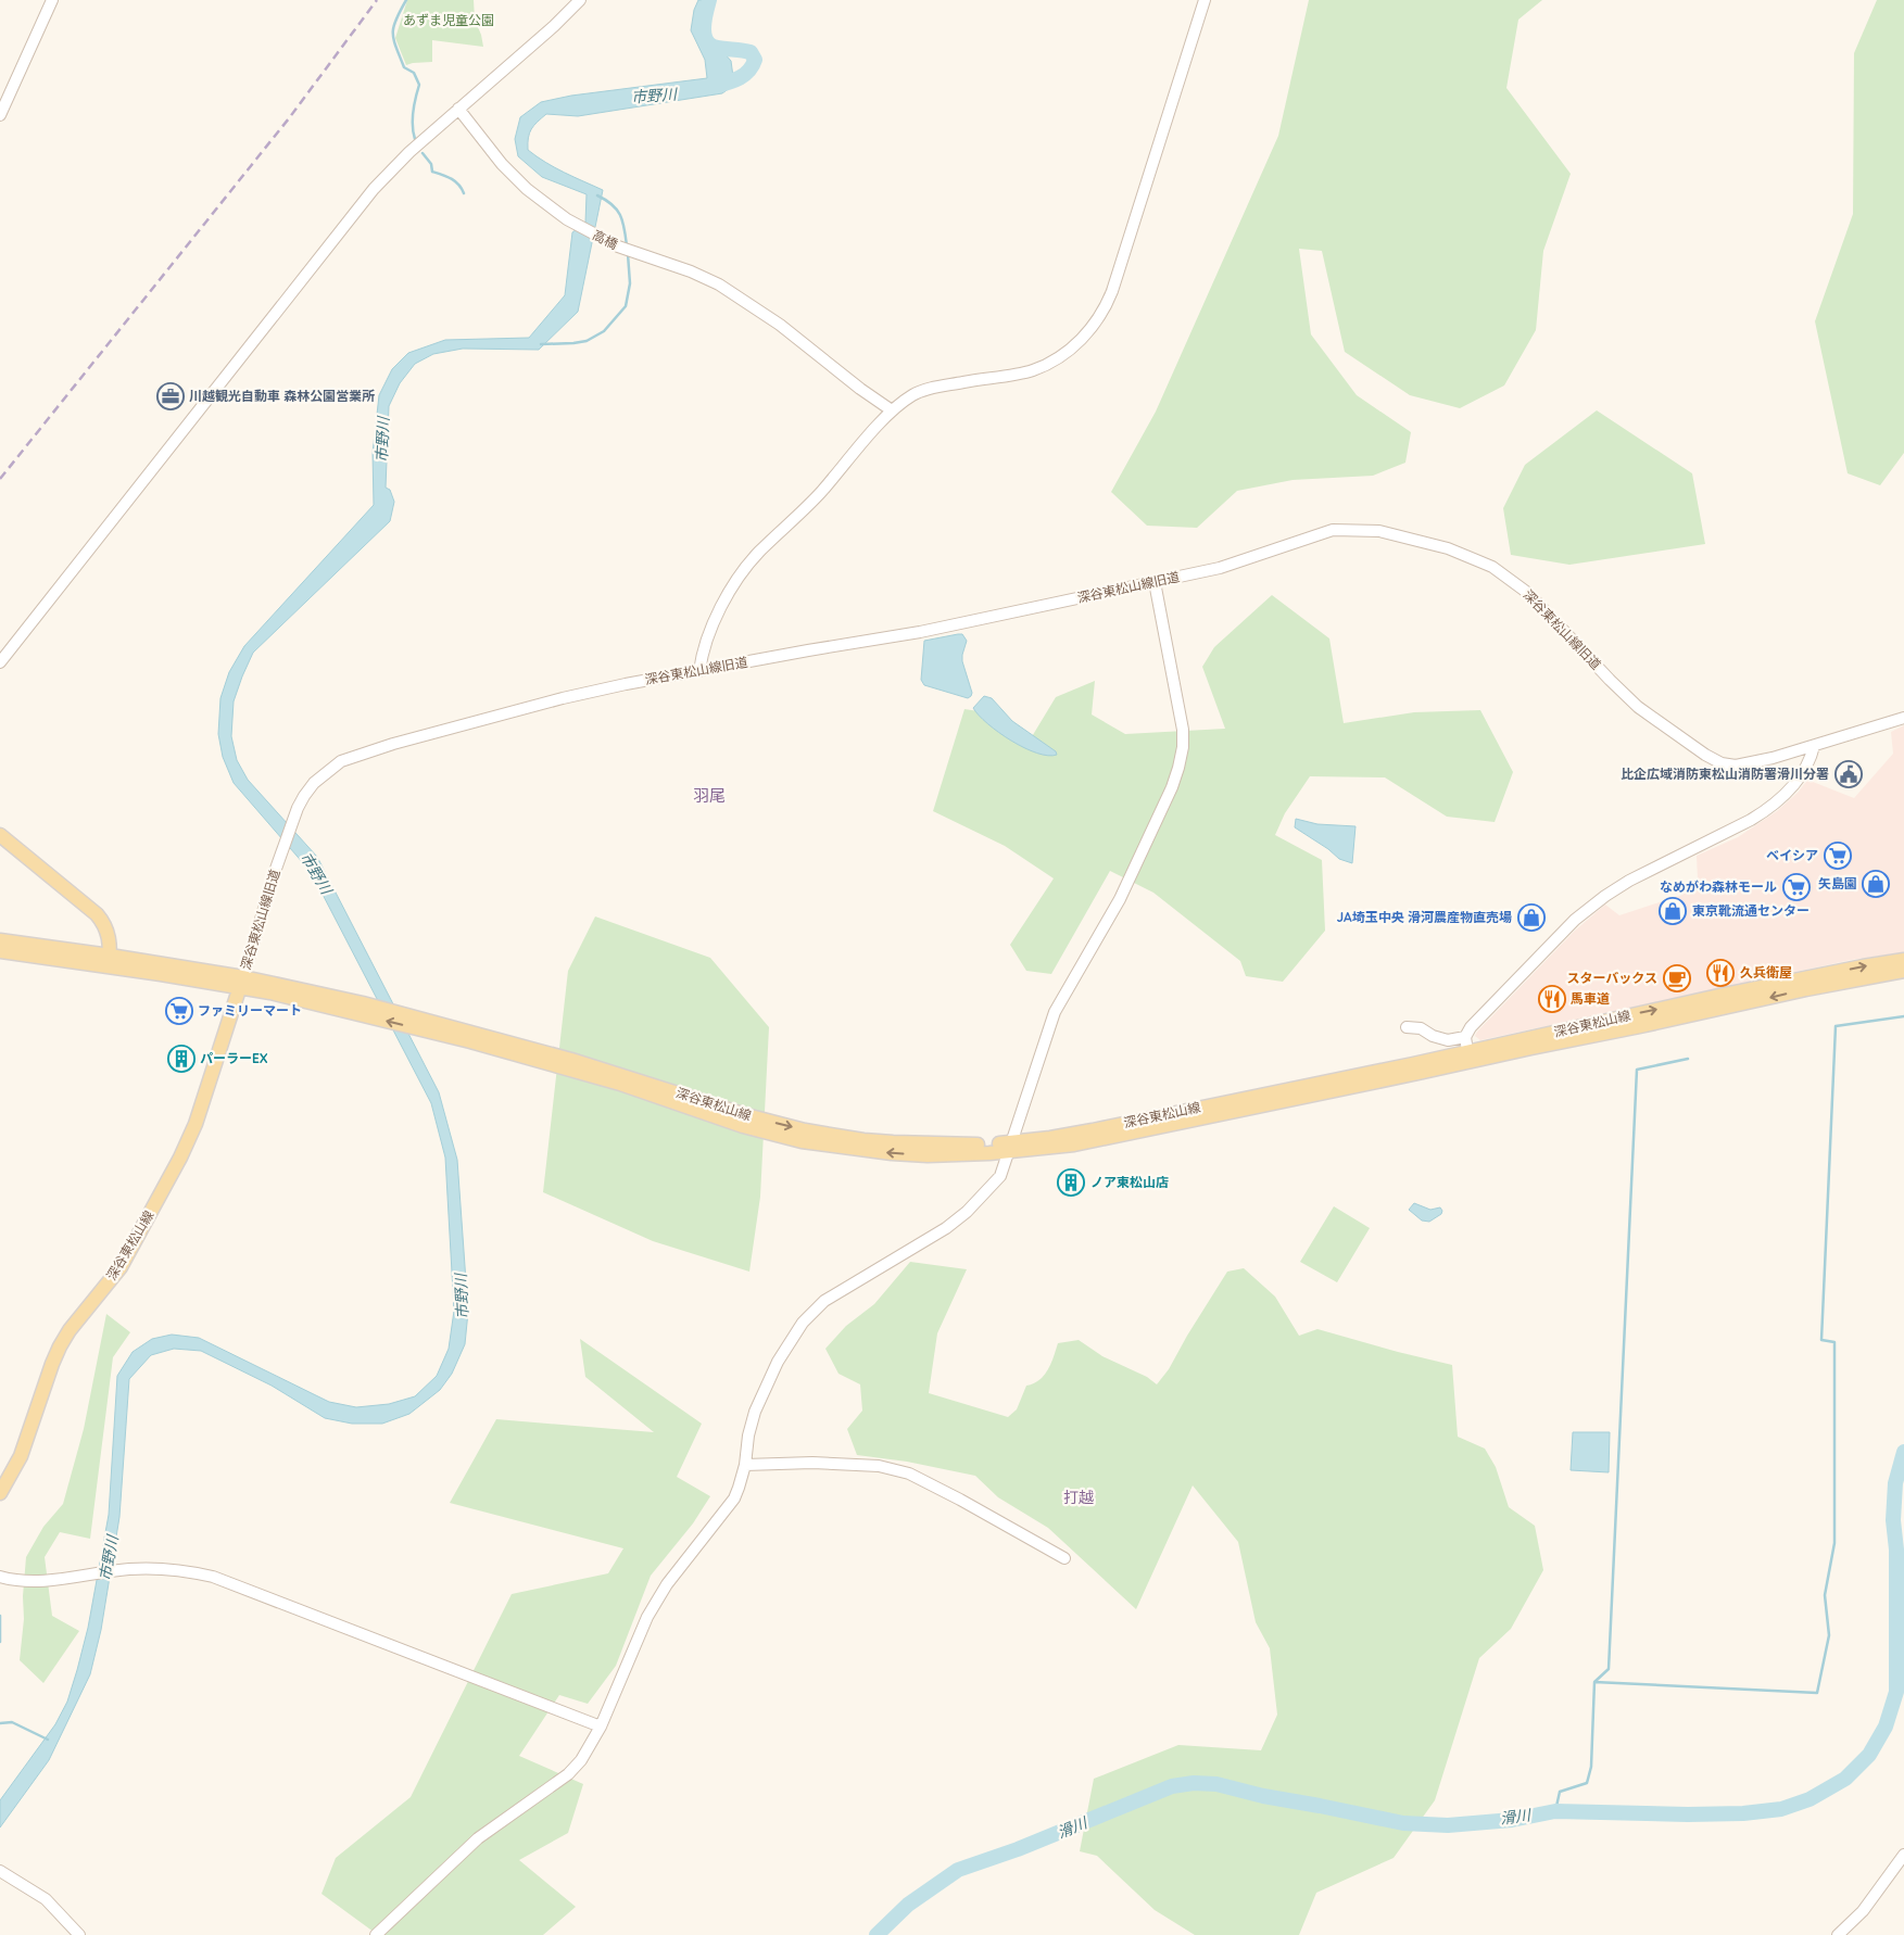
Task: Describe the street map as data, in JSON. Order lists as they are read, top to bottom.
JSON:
{
  "streets": {
    "main road": ["深谷東松山線"],
    "street": ["高橋", "深谷東松山線旧道"]
  },
  "crossings": [
    ["深谷東松山線旧道", "深谷東松山線"]
  ],
  "districts": ["羽尾", "打越"],
  "water": ["市野川", "滑川"],
  "parks": ["あずま児童公園"],
  "places": {
    "office": ["川越観光自動車 森林公園営業所"],
    "public building": ["比企広域消防東松山消防署滑川分署"],
    "supermarket": ["ベイシア", "なめがわ森林モール", "ファミリーマート"],
    "shop": ["矢島園", "東京靴流通センター", "JA埼玉中央 滑河農産物直売場"],
    "restaurant": ["久兵衛屋", "馬車道"],
    "cafe": ["スターバックス"],
    "building": ["パーラーEX", "ノア東松山店"]
  }
}
